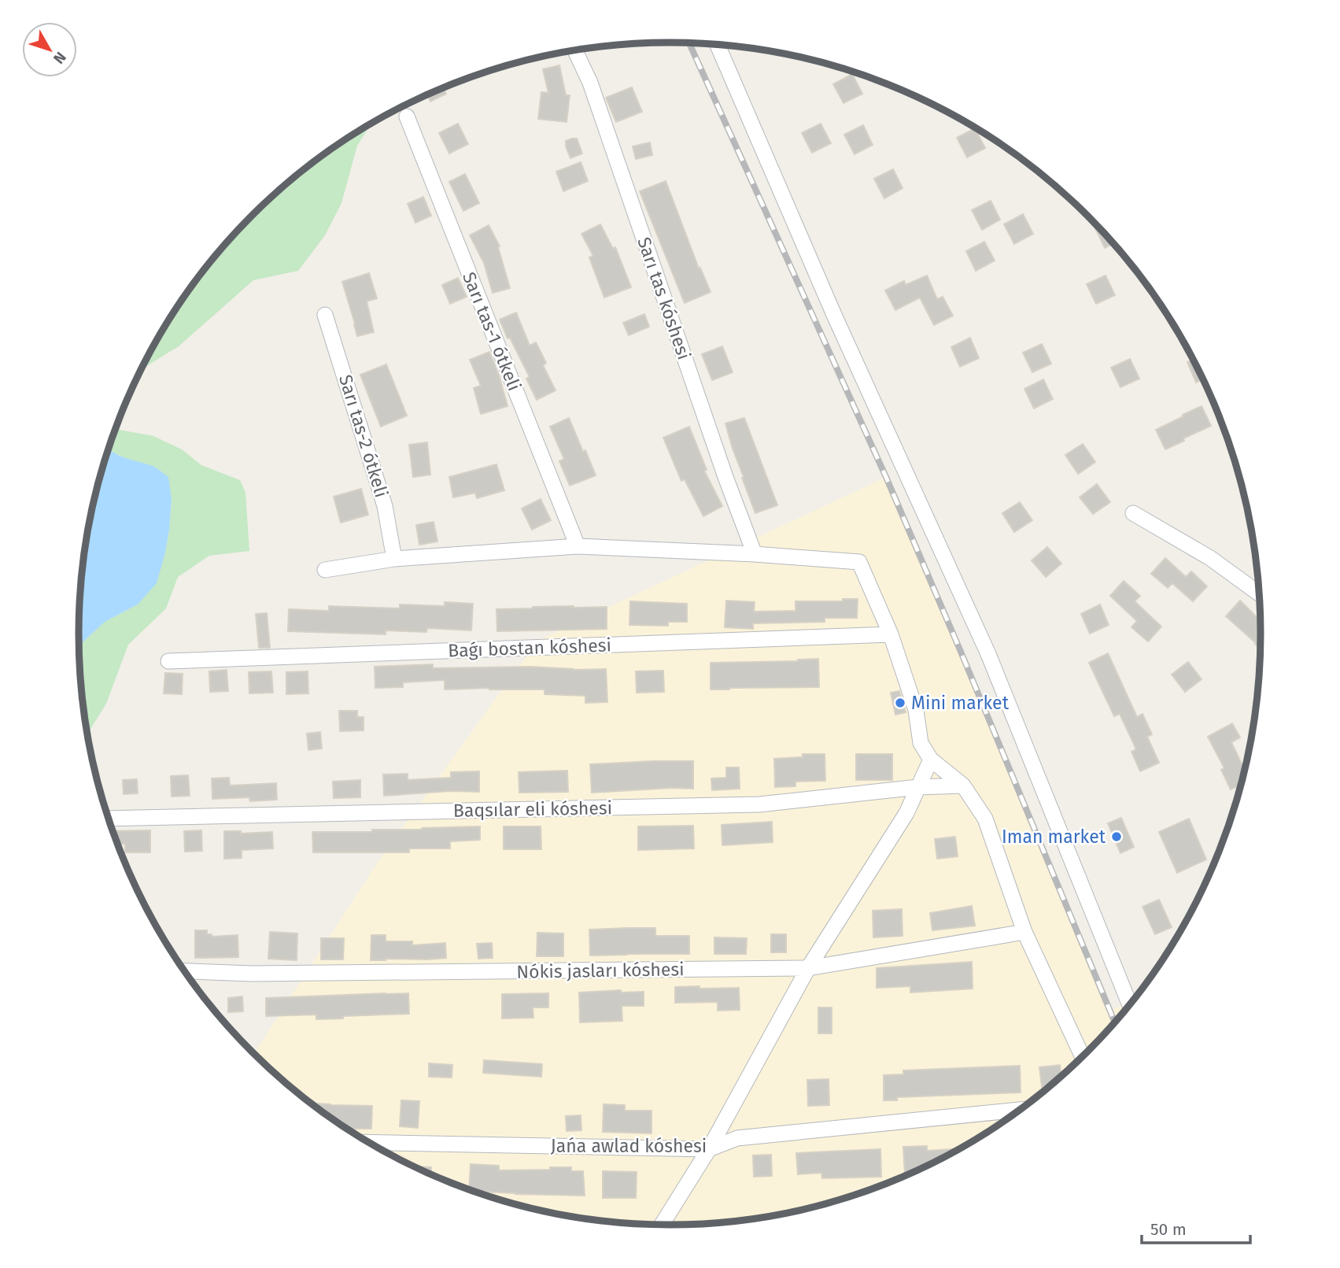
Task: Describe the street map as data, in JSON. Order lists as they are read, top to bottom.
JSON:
{
  "streets": {
    "street": [
      "Sarı tas kóshesi",
      "Sarı tas-1 ótkeli",
      "Sarı tas-2 ótkeli",
      "Baǵı bostan kóshesi",
      "Baqsılar eli kóshesi",
      "Nókis jasları kóshesi",
      "Jańa awlad kóshesi"
    ]
  },
  "places": ["Mini market", "Iman market"],
  "scale_bar": "50 m",
  "north": "bottom right"
}
